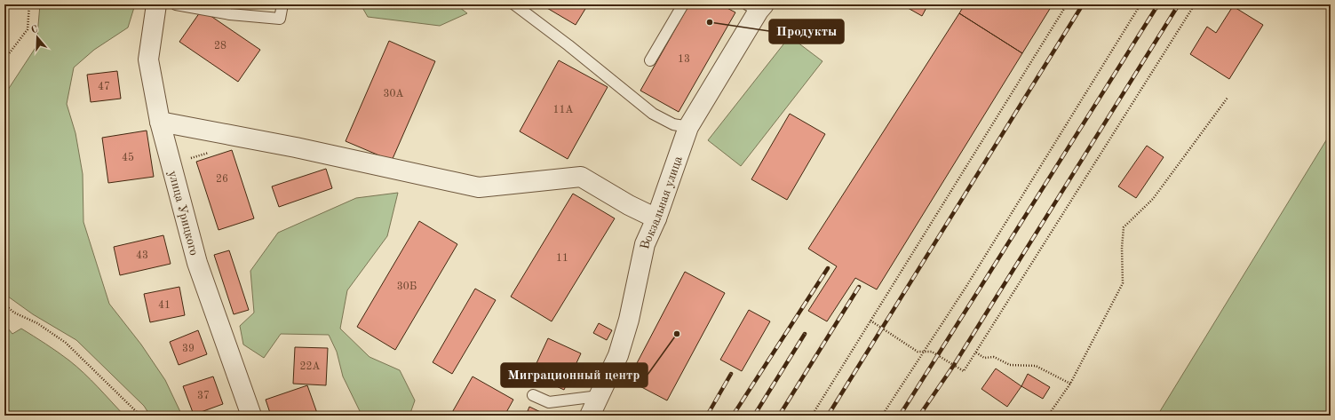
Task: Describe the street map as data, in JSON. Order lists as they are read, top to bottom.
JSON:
{
  "streets": {
    "street": ["Вокзальная улица", "улица Урицкого"]
  },
  "places": ["Продукты", "Миграционный центр"],
  "house_numbers": [
    "28",
    "13",
    "47",
    "30А",
    "11А",
    "45",
    "26",
    "43",
    "11",
    "30Б",
    "41",
    "39",
    "22А",
    "37"
  ],
  "north": "top"
}
